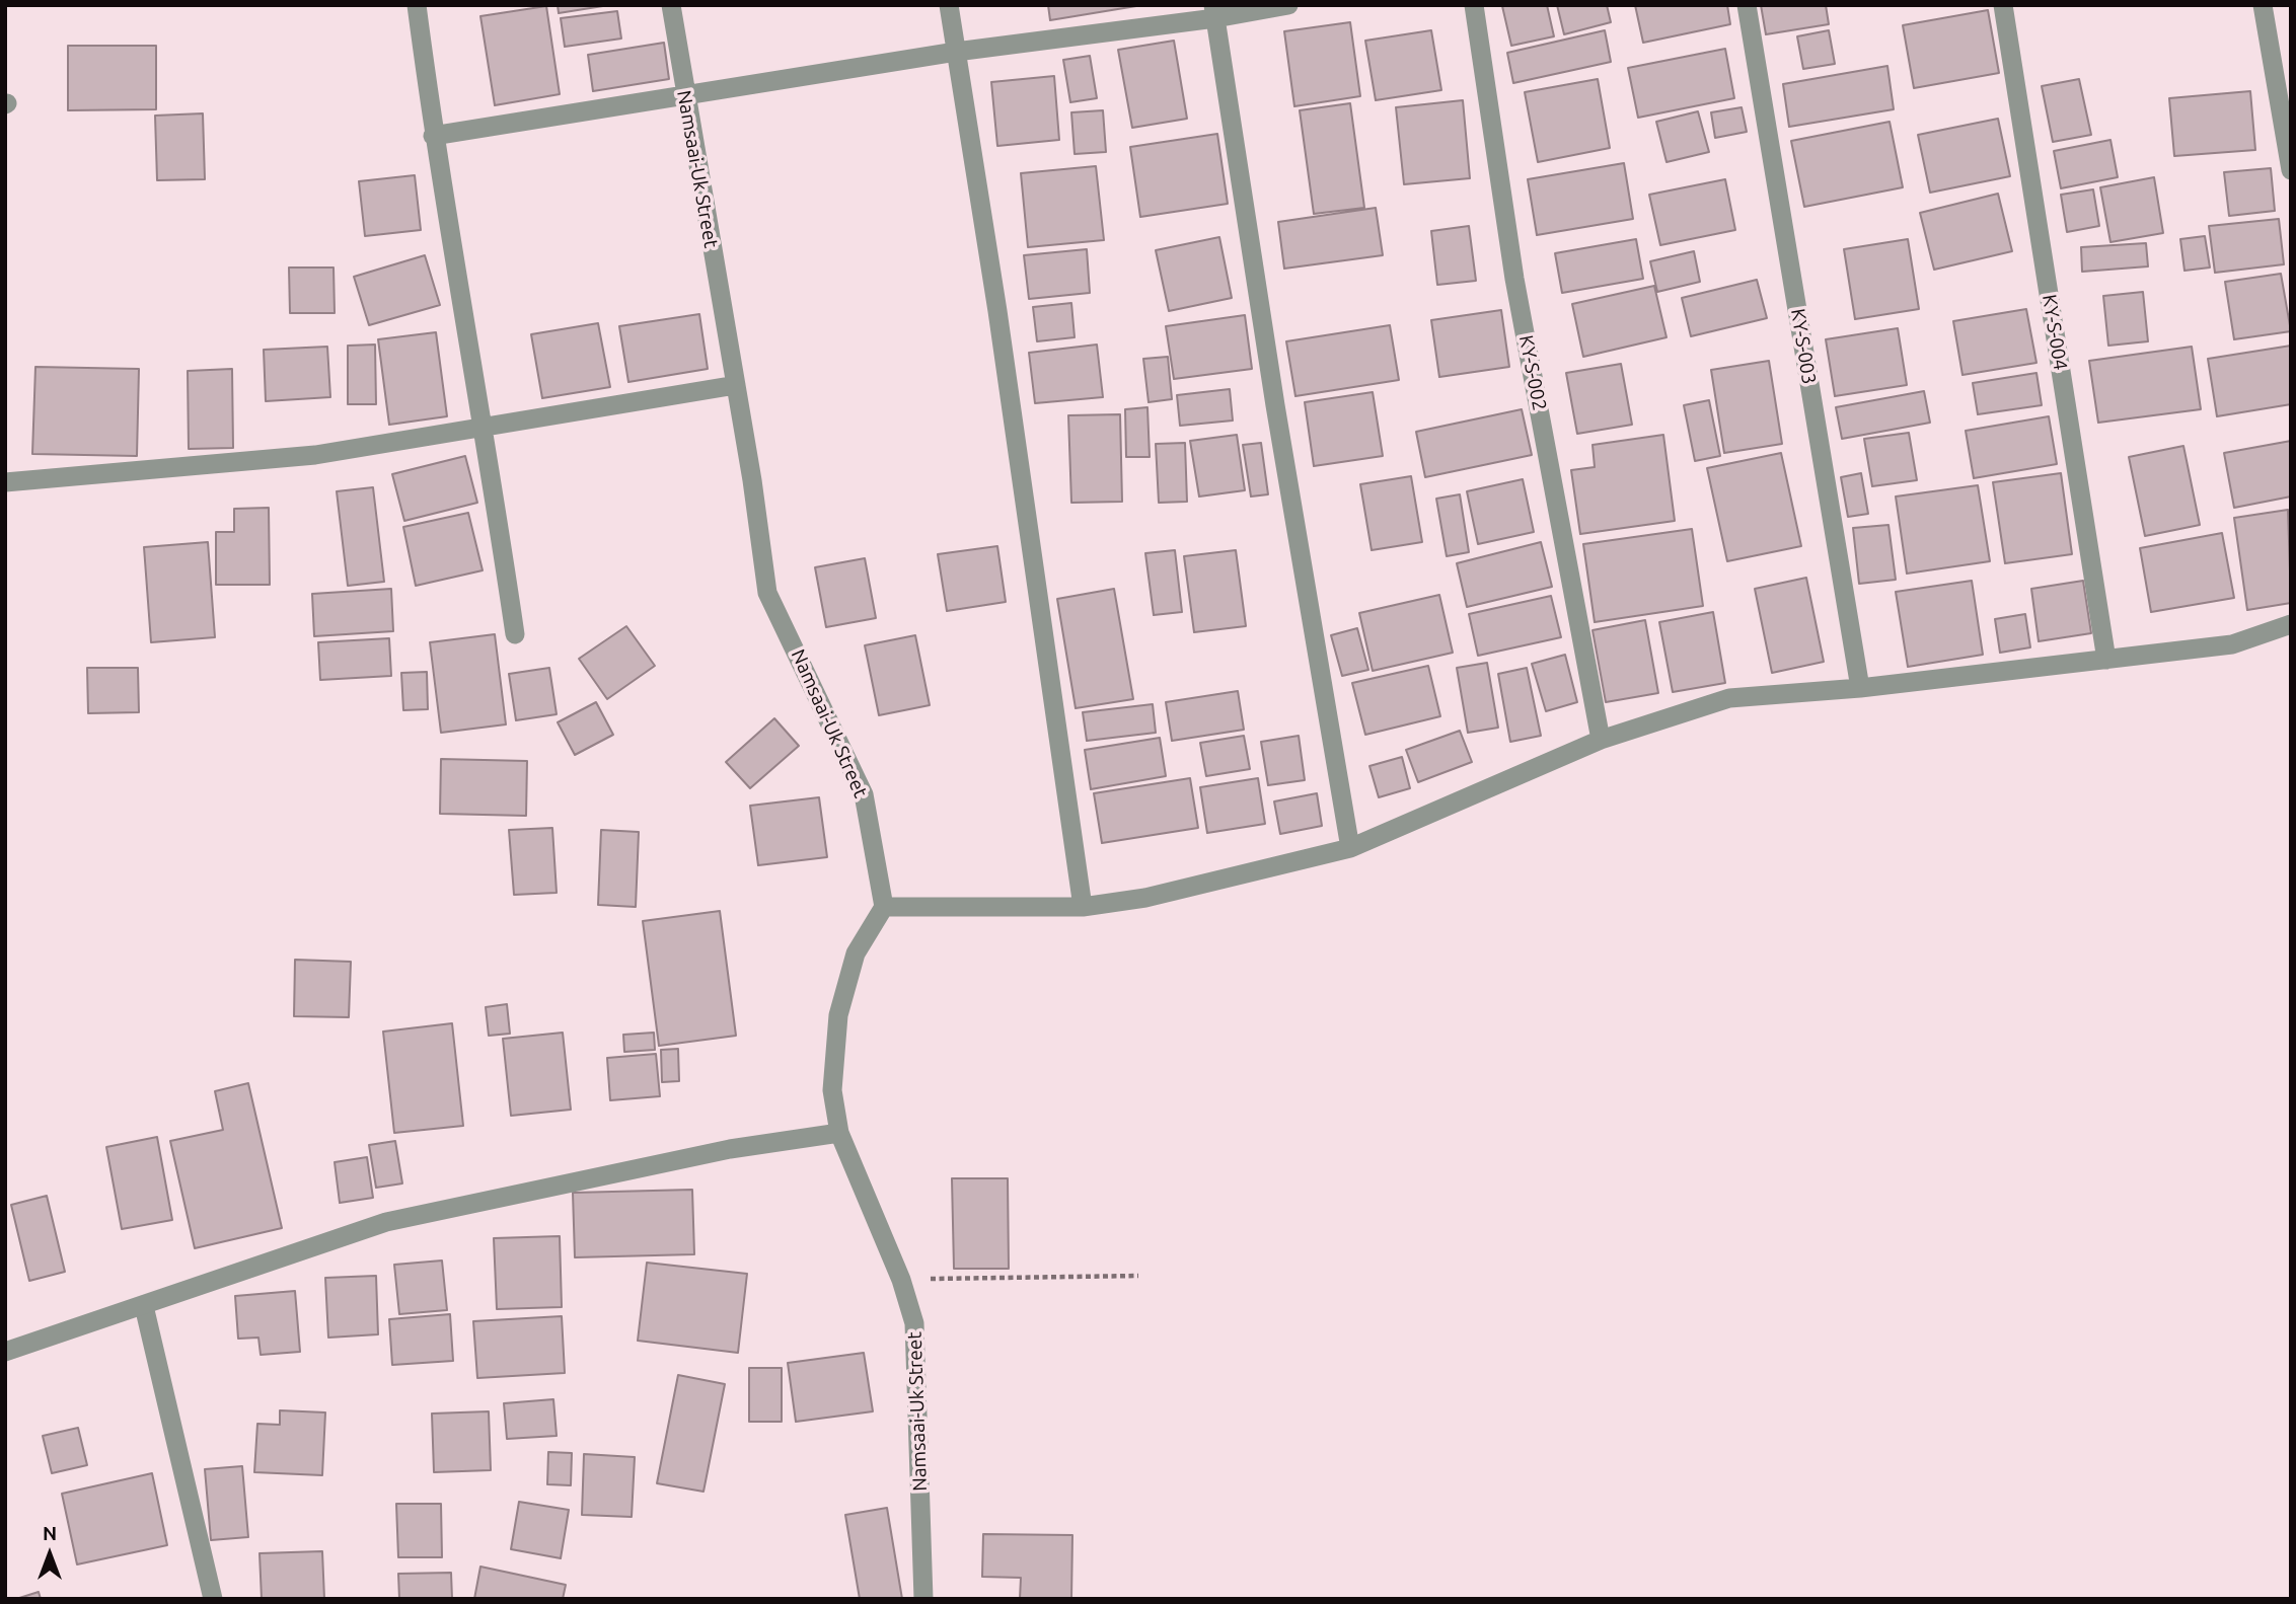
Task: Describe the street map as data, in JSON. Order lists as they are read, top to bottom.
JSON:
{
  "streets": {
    "street": [
      "Namsaai-Uk Street",
      "KY-S-004",
      "KY-S-003",
      "KY-S-002"
    ]
  },
  "north": "top"
}
